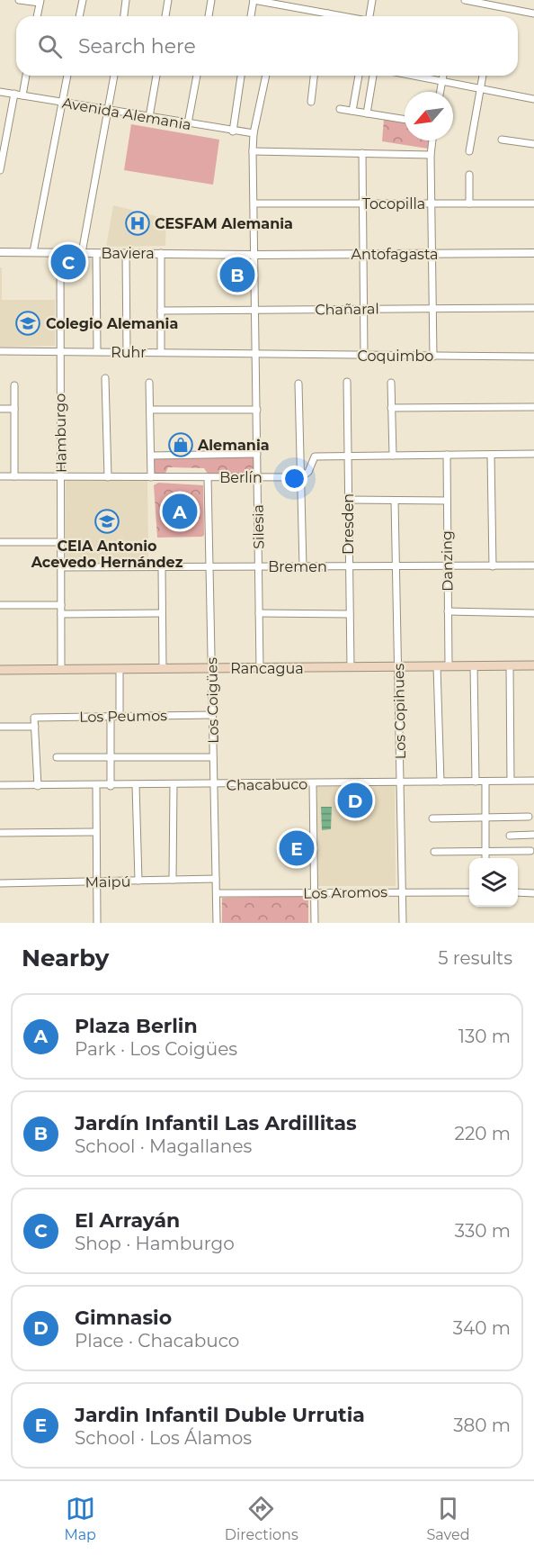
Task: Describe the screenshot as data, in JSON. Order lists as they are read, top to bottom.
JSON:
{
  "streets": {
    "main road": ["Rancagua"],
    "street": [
      "Avenida Alemania",
      "Tocopilla",
      "Baviera",
      "Antofagasta",
      "Chañaral",
      "Ruhr",
      "Coquimbo",
      "Hamburgo",
      "Berlín",
      "Dresden",
      "Silesia",
      "Danzing",
      "Bremen",
      "Los Coigües",
      "Los Copihues",
      "Los Peumos",
      "Chacabuco",
      "Maipú",
      "Los Aromos"
    ]
  },
  "crossings": [
    ["Avenida Alemania", "Silesia"],
    ["Tocopilla", "Silesia"],
    ["Baviera", "Antofagasta"],
    ["Baviera", "Hamburgo"],
    ["Baviera", "Silesia"],
    ["Antofagasta", "Silesia"],
    ["Chañaral", "Silesia"],
    ["Ruhr", "Coquimbo"],
    ["Ruhr", "Hamburgo"],
    ["Ruhr", "Silesia"],
    ["Coquimbo", "Silesia"],
    ["Hamburgo", "Berlín"],
    ["Hamburgo", "Bremen"],
    ["Hamburgo", "Rancagua"],
    ["Berlín", "Silesia"],
    ["Berlín", "Los Coigües"],
    ["Dresden", "Bremen"],
    ["Dresden", "Rancagua"],
    ["Silesia", "Bremen"],
    ["Silesia", "Rancagua"],
    ["Danzing", "Bremen"],
    ["Danzing", "Rancagua"],
    ["Bremen", "Los Coigües"],
    ["Bremen", "Los Copihues"],
    ["Rancagua", "Los Coigües"],
    ["Rancagua", "Los Copihues"],
    ["Los Coigües", "Los Peumos"],
    ["Los Coigües", "Chacabuco"],
    ["Los Coigües", "Maipú"],
    ["Los Coigües", "Los Aromos"],
    ["Los Copihues", "Chacabuco"],
    ["Los Copihues", "Los Aromos"]
  ],
  "places": {
    "hospital": ["CESFAM Alemania"],
    "school or university": ["Colegio Alemania", "CEIA Antonio Acevedo Hernández"],
    "shop": ["Alemania"]
  },
  "north": "bottom left",
  "page": {
    "search": "Search here",
    "pins": [
      "C",
      "B",
      "A",
      "D",
      "E"
    ],
    "heading": ["Nearby", "5 results"],
    "list": [
      {
        "mark": "A",
        "name": "Plaza Berlin",
        "note": "Park · Los Coigües",
        "value": "130 m"
      },
      {
        "mark": "B",
        "name": "Jardín Infantil Las Ardillitas",
        "note": "School · Magallanes",
        "value": "220 m"
      },
      {
        "mark": "C",
        "name": "El Arrayán",
        "note": "Shop · Hamburgo",
        "value": "330 m"
      },
      {
        "mark": "D",
        "name": "Gimnasio",
        "note": "Place · Chacabuco",
        "value": "340 m"
      },
      {
        "mark": "E",
        "name": "Jardin Infantil Duble Urrutia",
        "note": "School · Los Álamos",
        "value": "380 m"
      }
    ],
    "nav": ["Map", "Directions", "Saved"]
  }
}
